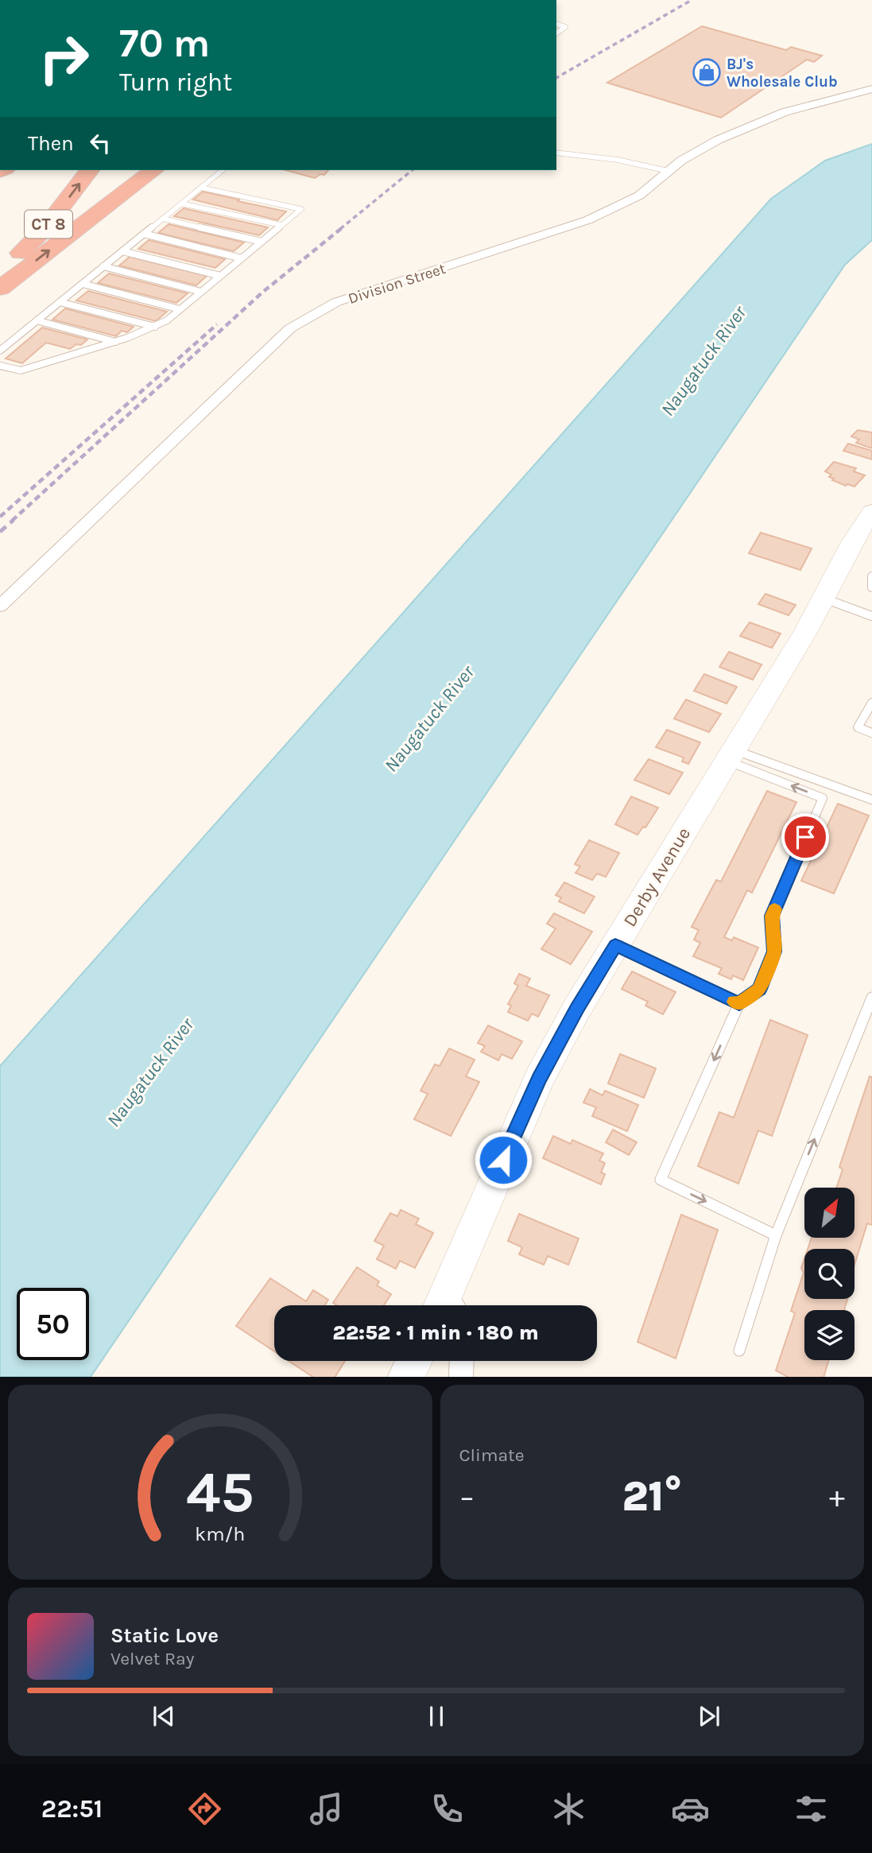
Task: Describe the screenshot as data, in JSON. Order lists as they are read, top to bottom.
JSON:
{
  "streets": {
    "highway": ["CT 8"],
    "main road": ["Derby Avenue"],
    "street": ["Division Street"]
  },
  "water": ["Naugatuck River"],
  "places": {
    "shop": ["BJ's Wholesale Club"]
  },
  "north": "top right",
  "page": {
    "turn": ["70 m", "Turn right"],
    "then": "Then",
    "limit": "50",
    "trip": "22:52 · 1 min · 180 m",
    "tile": "Climate",
    "heat": ["−", "21°", "+"],
    "song": ["Static Love", "Velvet Ray"],
    "tabs": "22:51",
    "gauge": ["45", "km/h"]
  }
}
